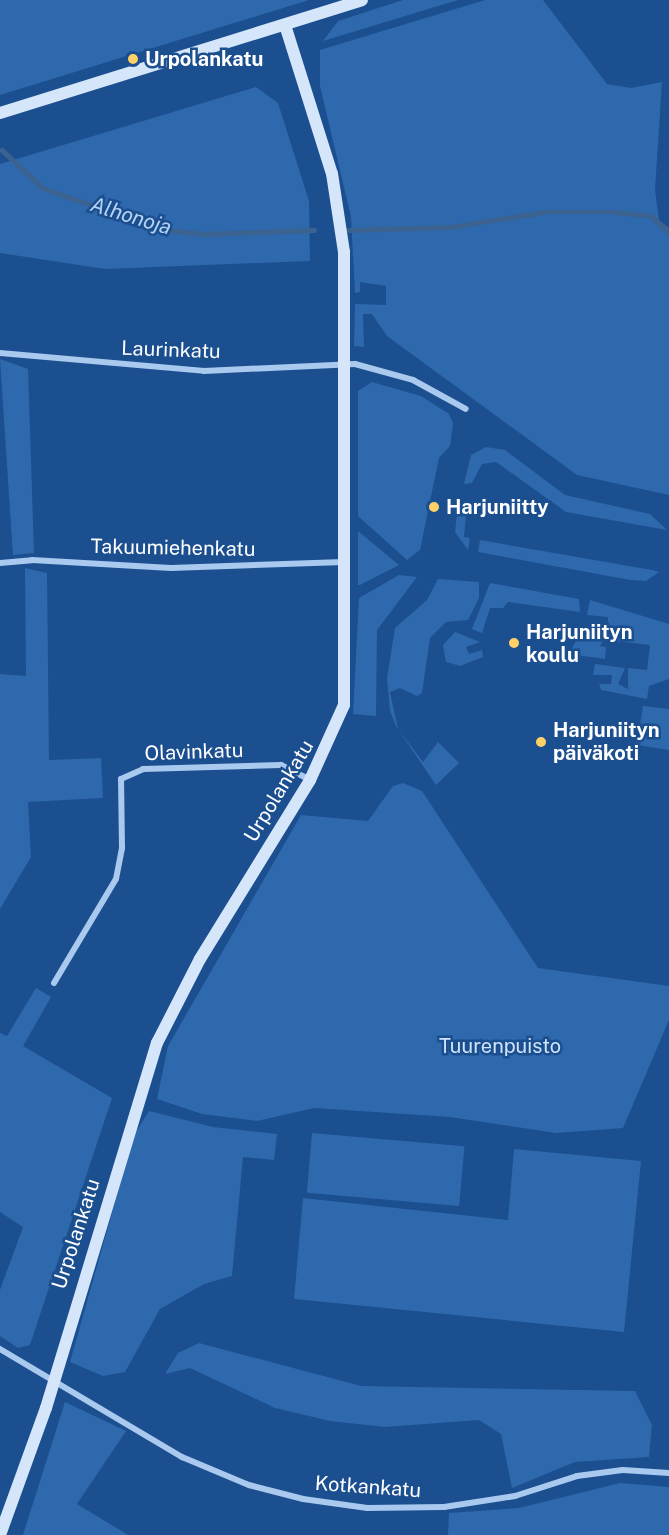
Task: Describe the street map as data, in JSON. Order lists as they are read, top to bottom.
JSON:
{
  "streets": {
    "main road": ["Urpolankatu"],
    "street": [
      "Laurinkatu",
      "Takuumiehenkatu",
      "Olavinkatu",
      "Kotkankatu"
    ]
  },
  "crossings": [
    ["Laurinkatu", "Urpolankatu"],
    ["Takuumiehenkatu", "Urpolankatu"],
    ["Olavinkatu", "Urpolankatu"],
    ["Urpolankatu", "Kotkankatu"]
  ],
  "water": ["Alhonoja"],
  "parks": ["Tuurenpuisto"],
  "places": [
    "Urpolankatu",
    "Harjuniitty",
    "Harjuniityn koulu",
    "Harjuniityn päiväkoti"
  ]
}
